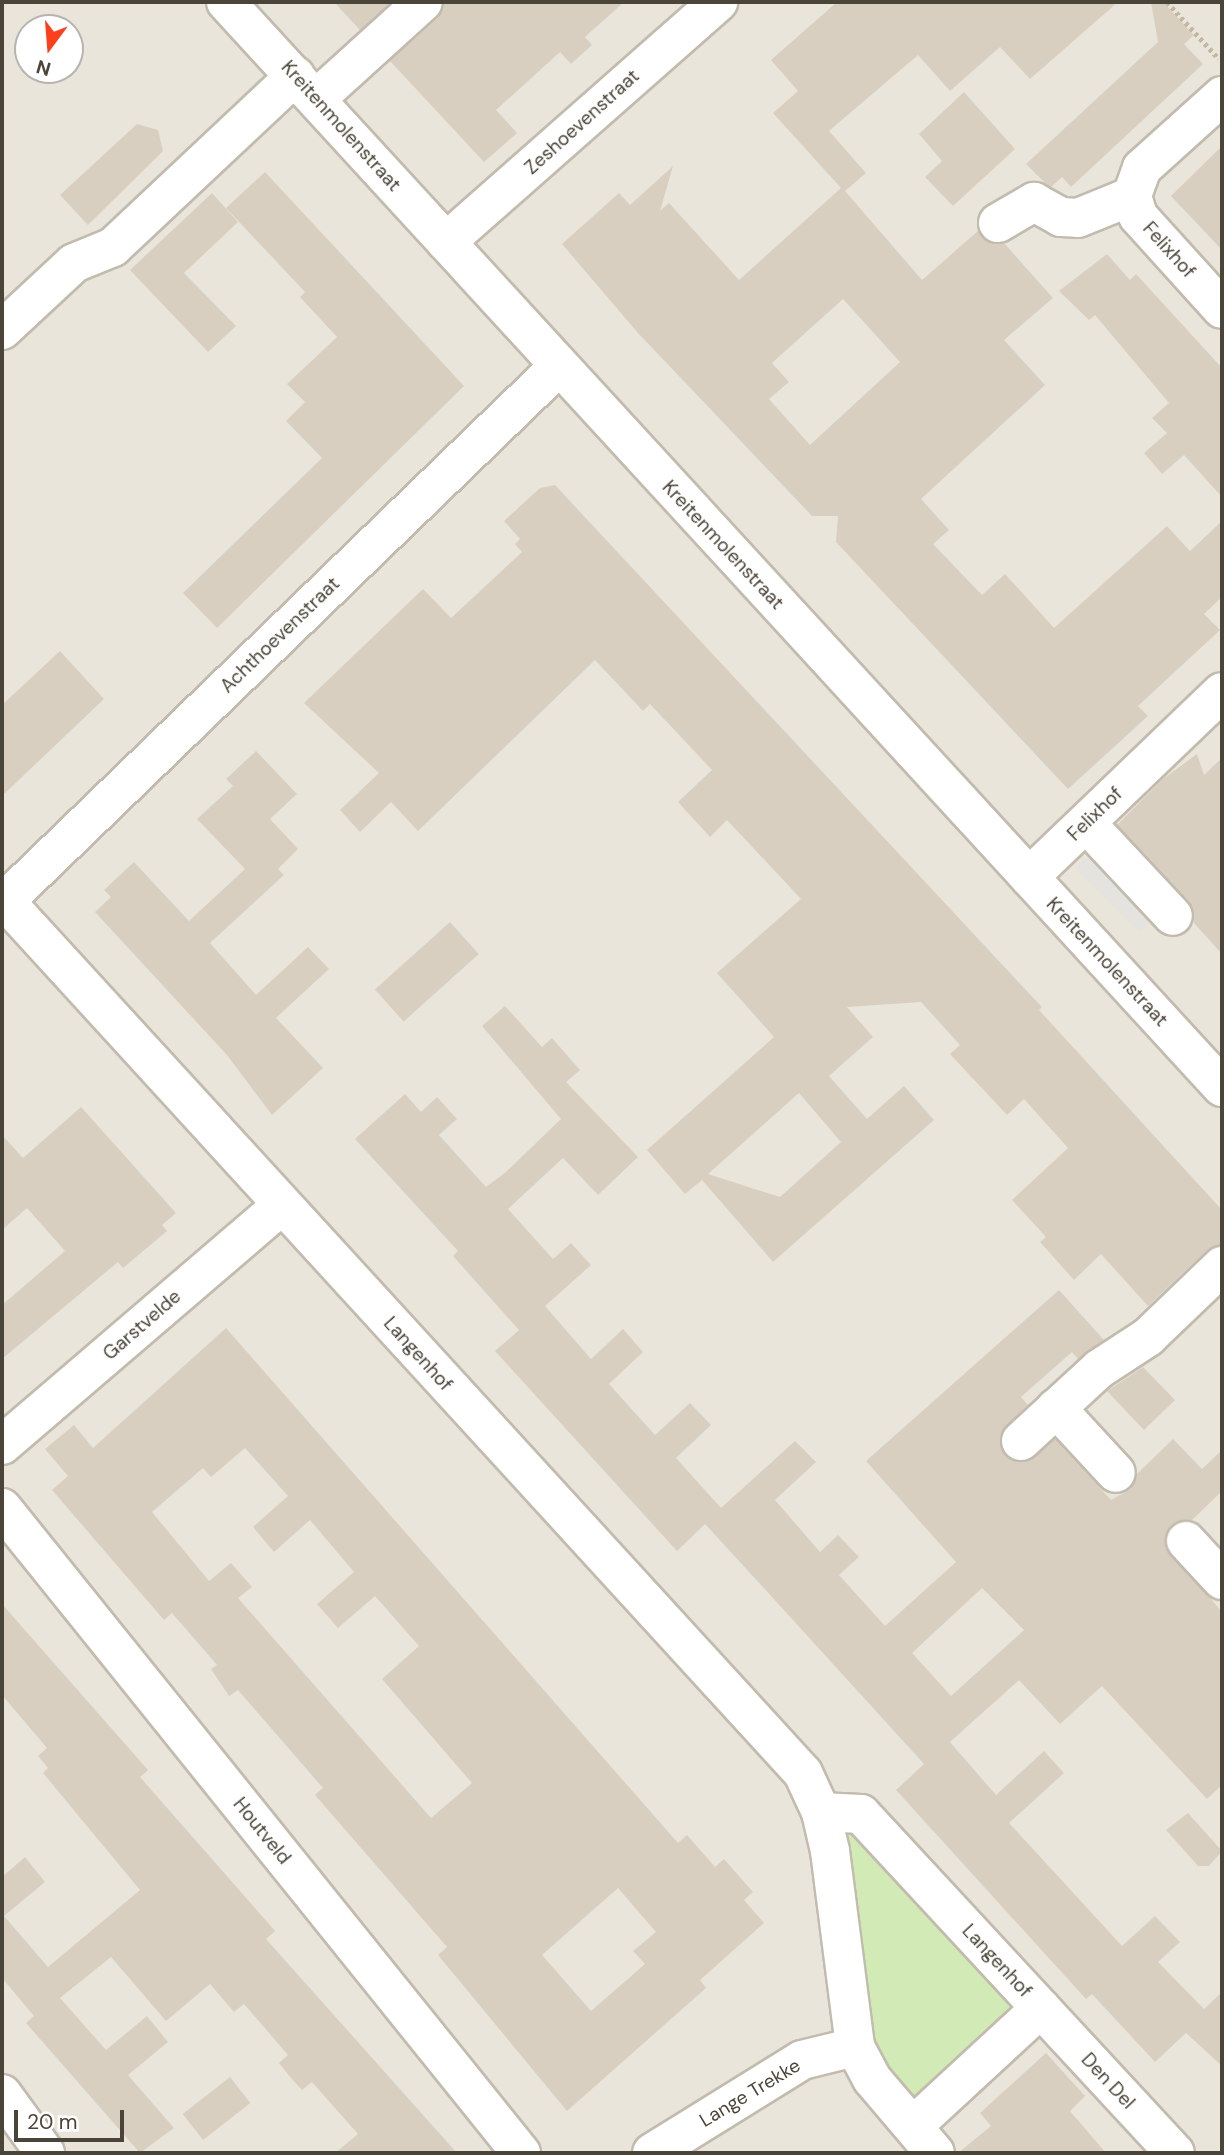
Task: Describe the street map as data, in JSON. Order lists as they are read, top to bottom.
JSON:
{
  "streets": {
    "street": [
      "Zeshoevenstraat",
      "Kreitenmolenstraat",
      "Felixhof",
      "Achthoevenstraat",
      "Garstvelde",
      "Langenhof",
      "Houtveld",
      "Den Del",
      "Lange Trekke"
    ]
  },
  "crossings": [
    ["Zeshoevenstraat", "Kreitenmolenstraat"],
    ["Kreitenmolenstraat", "Felixhof"],
    ["Kreitenmolenstraat", "Achthoevenstraat"],
    ["Achthoevenstraat", "Langenhof"],
    ["Garstvelde", "Langenhof"],
    ["Langenhof", "Den Del"],
    ["Langenhof", "Lange Trekke"]
  ],
  "scale_bar": "20 m",
  "north": "bottom"
}
